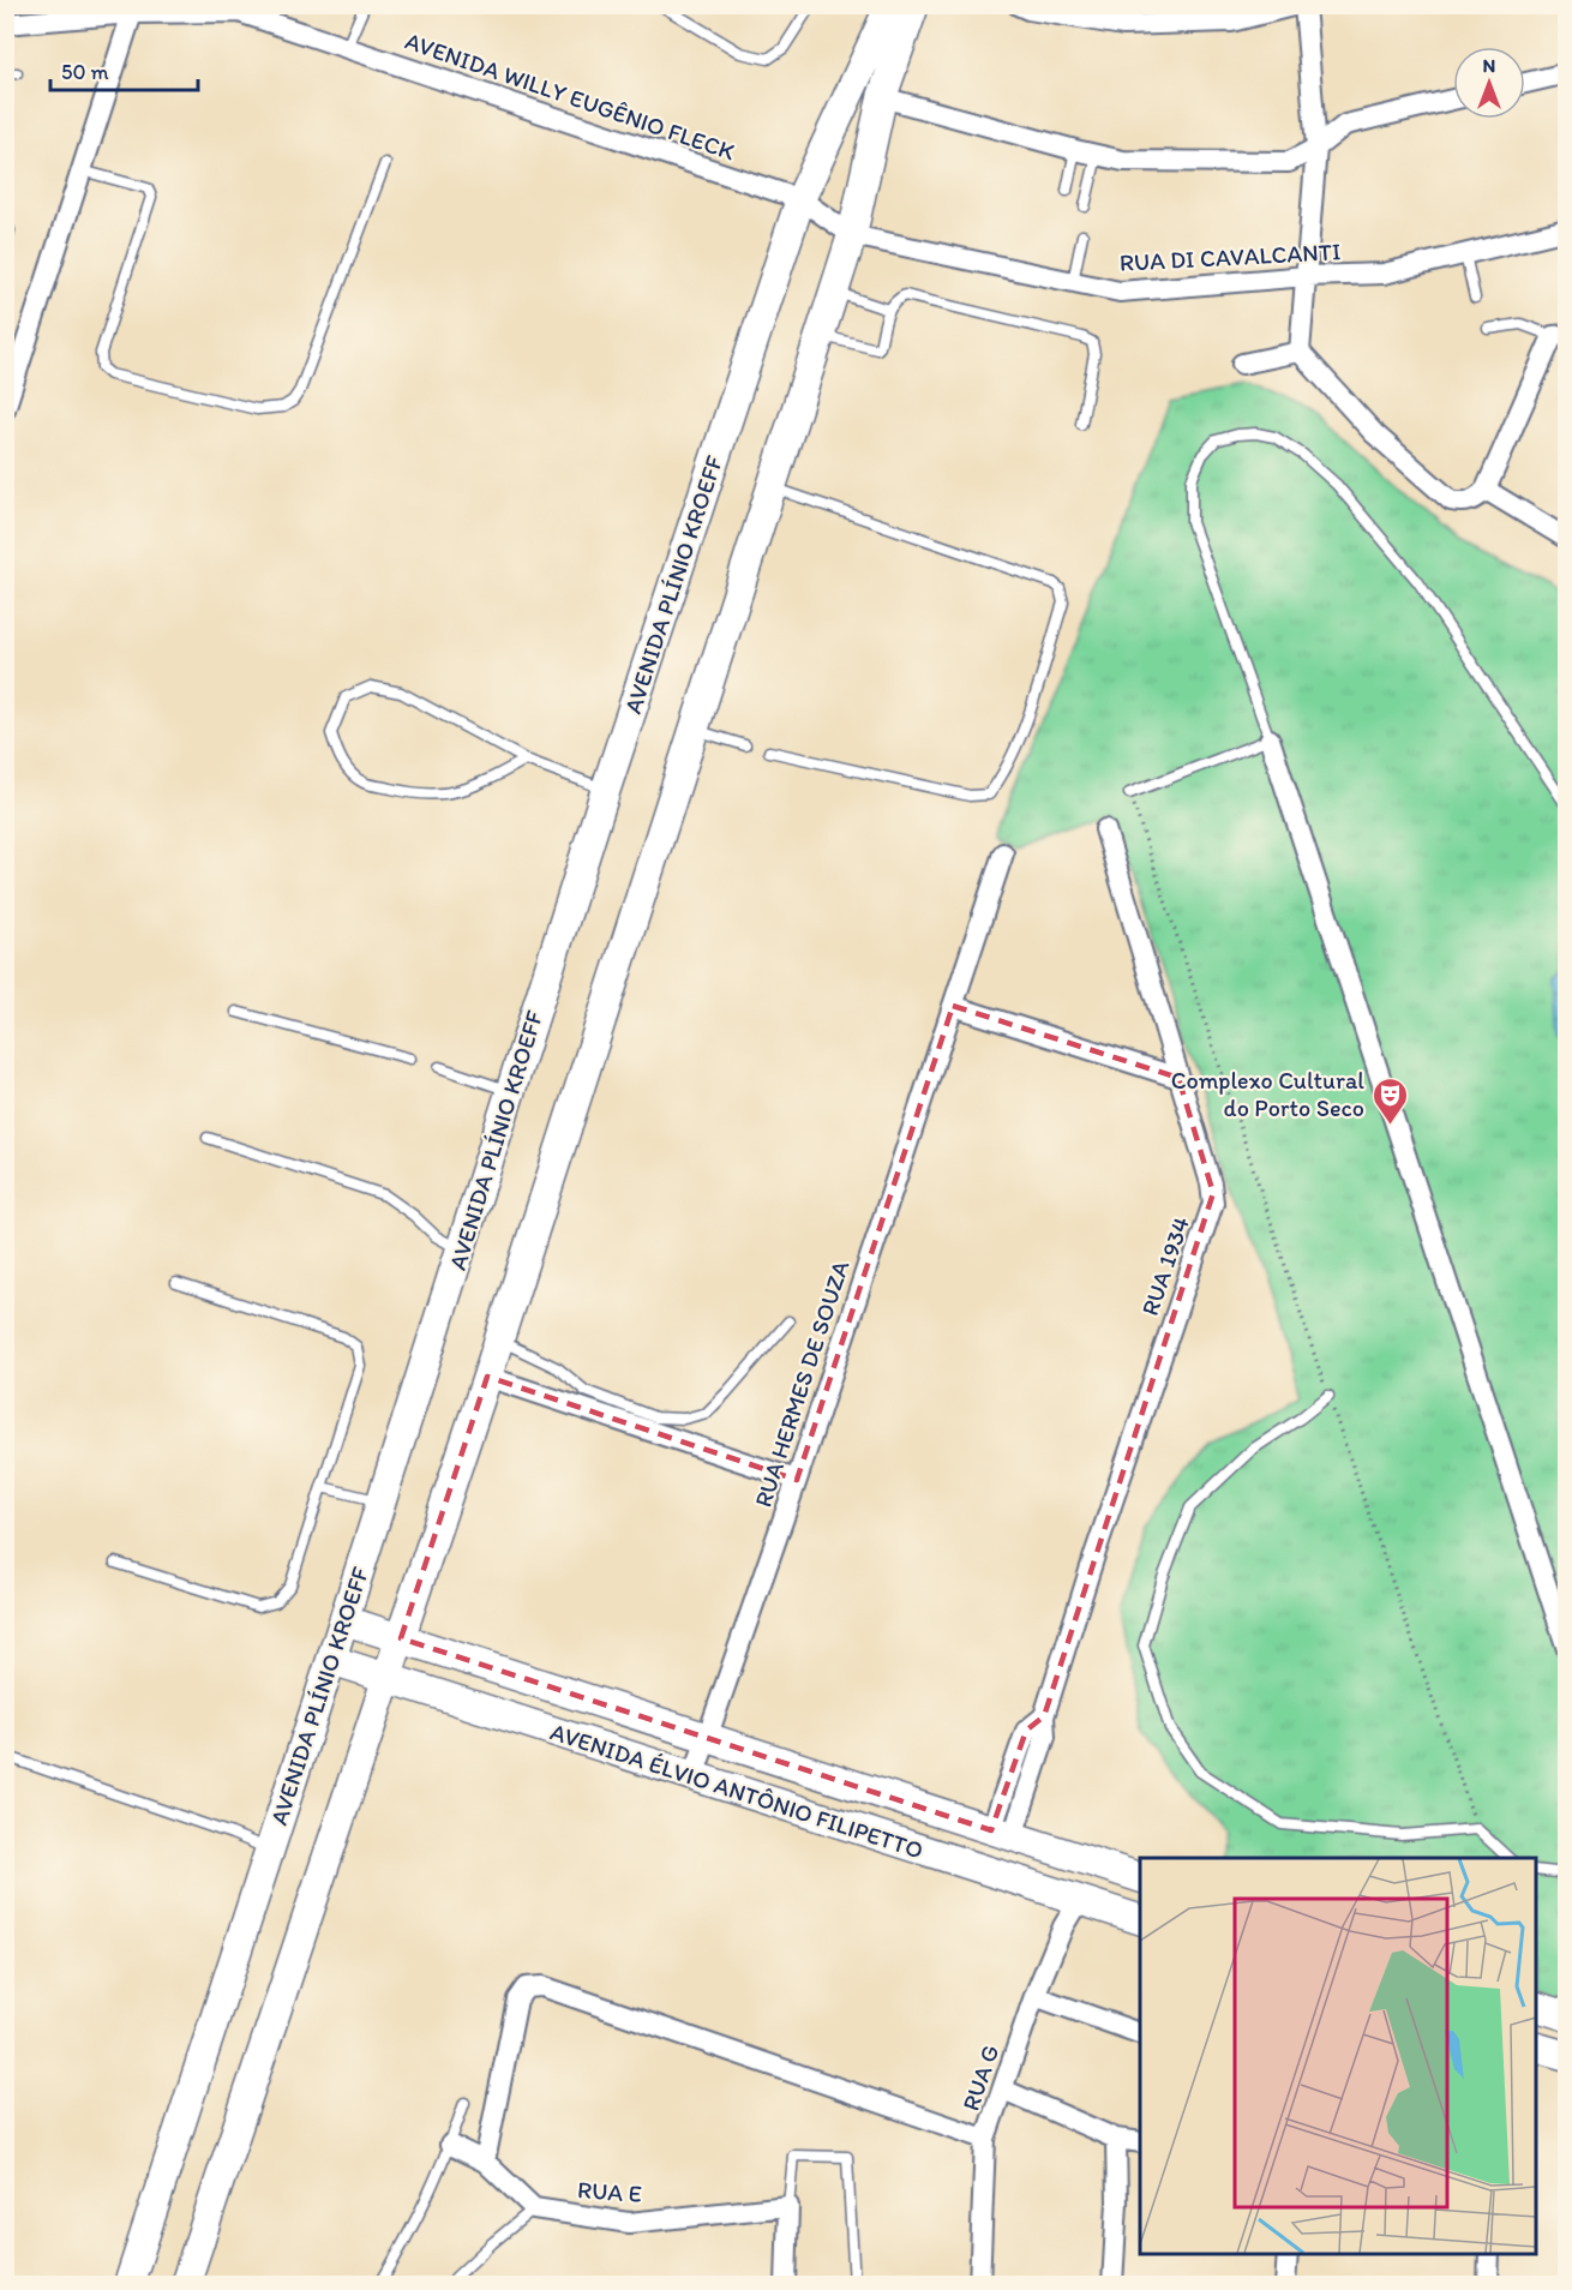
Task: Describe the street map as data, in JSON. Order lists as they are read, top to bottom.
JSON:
{
  "streets": {
    "main road": ["AVENIDA PLÍNIO KROEFF", "AVENIDA ÉLVIO ANTÔNIO FILIPETTO"],
    "street": [
      "AVENIDA WILLY EUGÊNIO FLECK",
      "RUA DI CAVALCANTI",
      "RUA 1934",
      "RUA HERMES DE SOUZA",
      "RUA G",
      "RUA E"
    ]
  },
  "crossings": [
    ["AVENIDA WILLY EUGÊNIO FLECK", "RUA DI CAVALCANTI"],
    ["AVENIDA WILLY EUGÊNIO FLECK", "AVENIDA PLÍNIO KROEFF"],
    ["AVENIDA PLÍNIO KROEFF", "AVENIDA ÉLVIO ANTÔNIO FILIPETTO"],
    ["RUA 1934", "AVENIDA ÉLVIO ANTÔNIO FILIPETTO"],
    ["RUA HERMES DE SOUZA", "AVENIDA ÉLVIO ANTÔNIO FILIPETTO"],
    ["AVENIDA ÉLVIO ANTÔNIO FILIPETTO", "RUA G"]
  ],
  "places": {
    "theatre": ["Complexo Cultural do Porto Seco"]
  },
  "scale_bar": "50 m",
  "north": "top"
}
